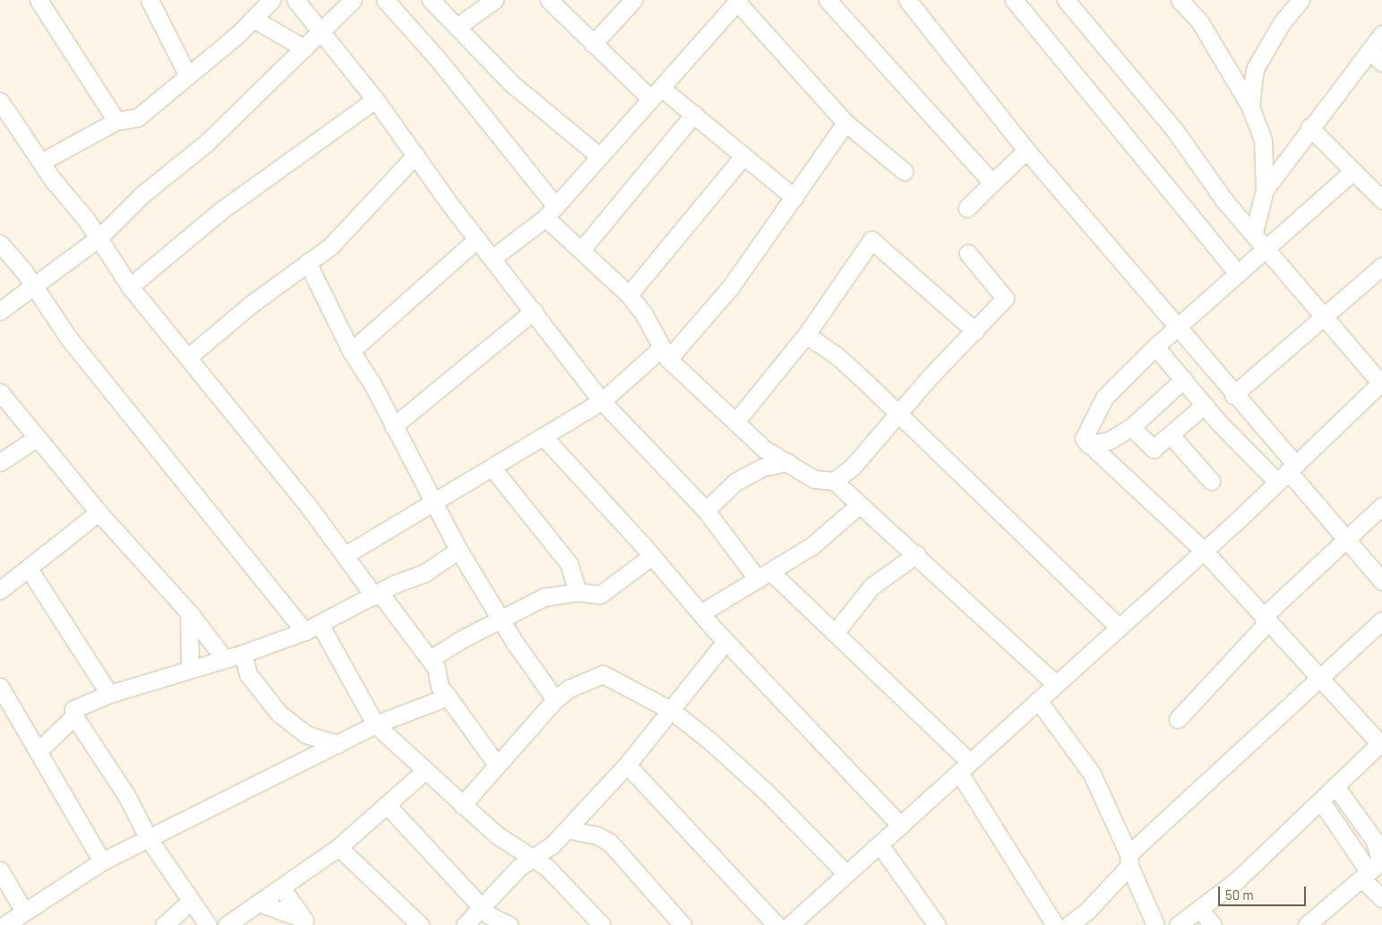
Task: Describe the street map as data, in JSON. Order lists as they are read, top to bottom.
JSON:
{
  "scale_bar": "50 m"
}
